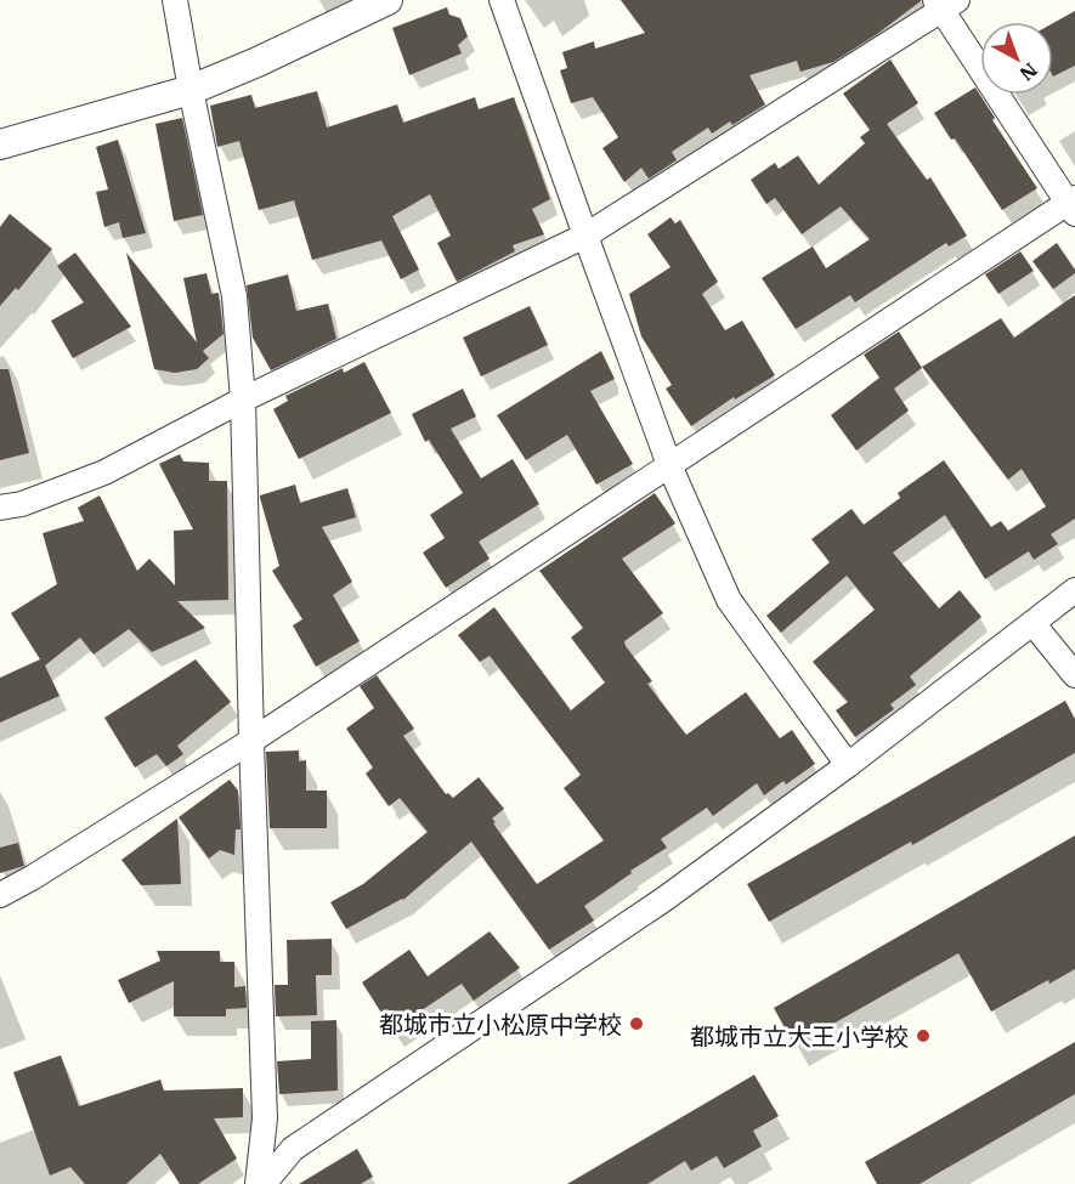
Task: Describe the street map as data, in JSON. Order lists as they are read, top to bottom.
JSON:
{
  "places": ["都城市立小松原中学校", "都城市立大王小学校"],
  "north": "bottom right"
}
